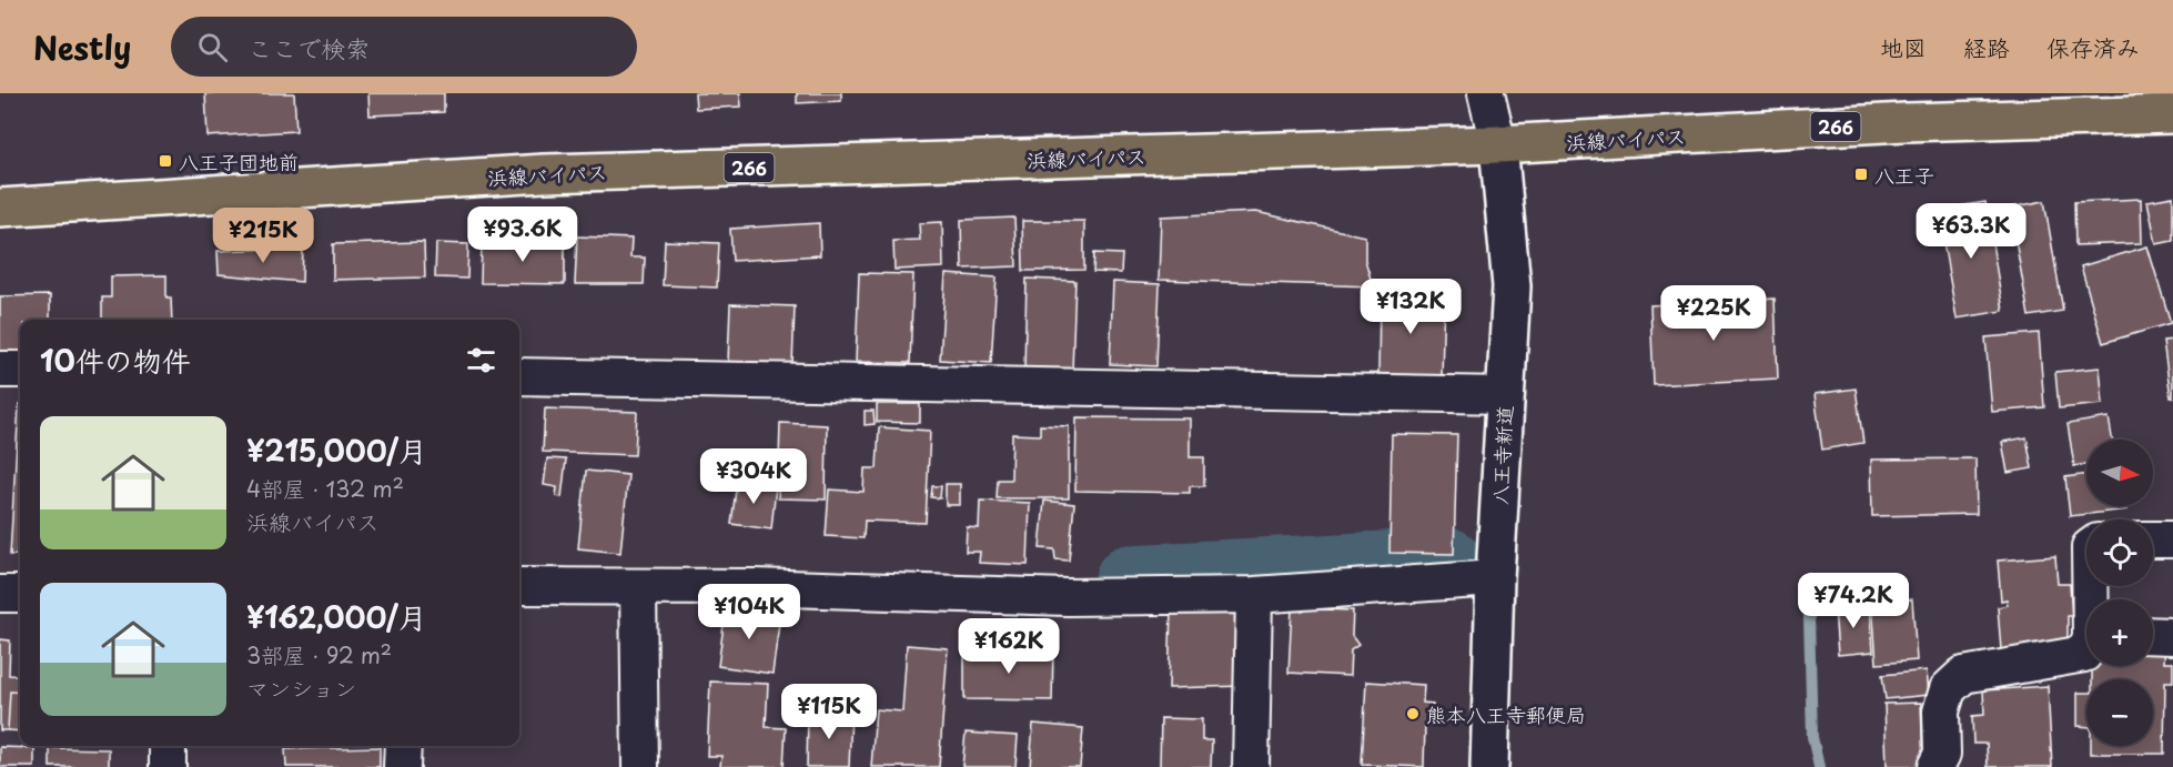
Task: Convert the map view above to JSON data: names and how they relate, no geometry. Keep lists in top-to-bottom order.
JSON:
{
  "streets": {
    "highway": ["266", "浜線バイパス"],
    "street": ["八王寺新道"]
  },
  "crossings": [
    ["浜線バイパス", "八王寺新道"]
  ],
  "places": {
    "transit": ["八王子団地前", "八王子"],
    "other": ["熊本八王寺郵便局"]
  },
  "north": "right",
  "page": {
    "header": "Nestly",
    "search": "ここで検索",
    "nav": ["地図", "経路", "保存済み"],
    "price": [
      "¥63.3K",
      "¥93.6K",
      "¥215K",
      "¥132K",
      "¥225K",
      "¥304K",
      "¥74.2K",
      "¥104K",
      "¥162K",
      "¥115K"
    ],
    "heading": "10件の物件",
    "list": [
      {
        "name": "¥215,000/月",
        "note": "4部屋 · 132 m² · 浜線バイパス"
      },
      {
        "name": "¥162,000/月",
        "note": "3部屋 · 92 m² · マンション"
      }
    ],
    "map_buttons": ["+", "−"]
  }
}
